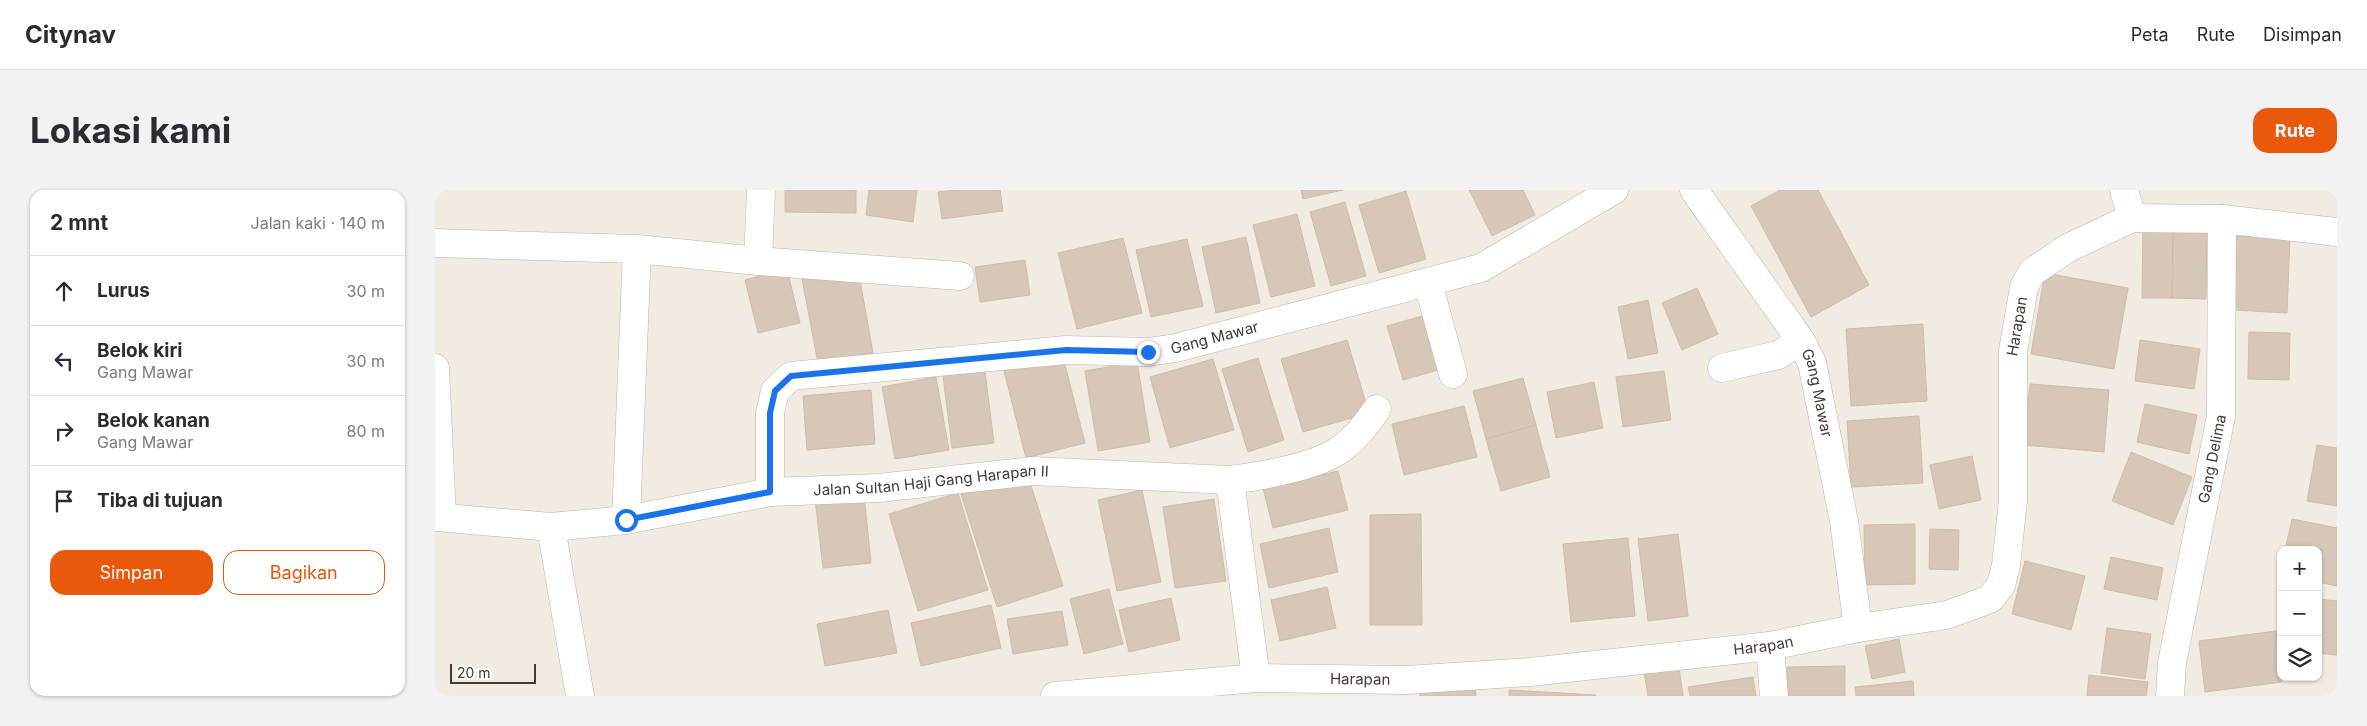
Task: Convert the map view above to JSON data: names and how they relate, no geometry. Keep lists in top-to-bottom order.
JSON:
{
  "streets": {
    "street": [
      "Harapan",
      "Gang Mawar",
      "Gang Delima",
      "Jalan Sultan Haji Gang Harapan II"
    ]
  },
  "crossings": [
    ["Harapan", "Gang Mawar"],
    ["Gang Mawar", "Jalan Sultan Haji Gang Harapan II"]
  ],
  "scale_bar": "20 m",
  "page": {
    "header": "Citynav",
    "nav": ["Peta", "Rute", "Disimpan"],
    "buttons": [
      "Rute",
      ["Simpan", "Bagikan"]
    ],
    "title": "Lokasi kami",
    "heading": ["2 mnt", "Jalan kaki · 140 m"],
    "list": [
      ["Lurus", "30 m"],
      ["Belok kiri", "Gang Mawar", "30 m"],
      ["Belok kanan", "Gang Mawar", "80 m"],
      "Tiba di tujuan"
    ],
    "map_buttons": ["+", "−"],
    "scale": "20 m"
  }
}
